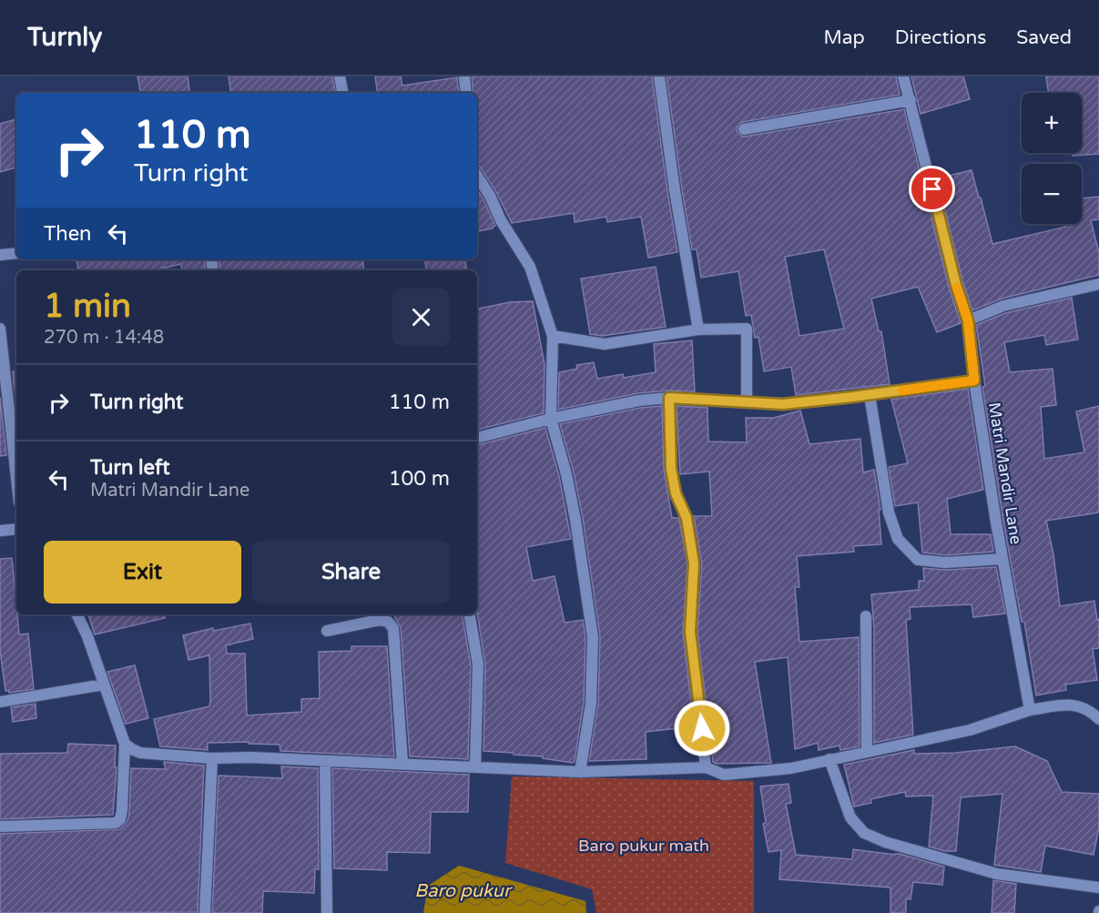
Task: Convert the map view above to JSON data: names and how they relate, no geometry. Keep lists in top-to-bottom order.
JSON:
{
  "streets": {
    "street": ["Matri Mandir Lane"]
  },
  "water": ["Baro pukur"],
  "parks": ["Baro pukur math"],
  "page": {
    "header": "Turnly",
    "nav": ["Map", "Directions", "Saved"],
    "map_buttons": ["+", "−"],
    "turn": ["110 m", "Turn right"],
    "then": "Then",
    "heading": ["1 min", "270 m · 14:48"],
    "list": [
      {
        "name": "Turn right",
        "value": "110 m"
      },
      {
        "name": "Turn left",
        "note": "Matri Mandir Lane",
        "value": "100 m"
      }
    ],
    "buttons": ["Exit", "Share"]
  }
}
